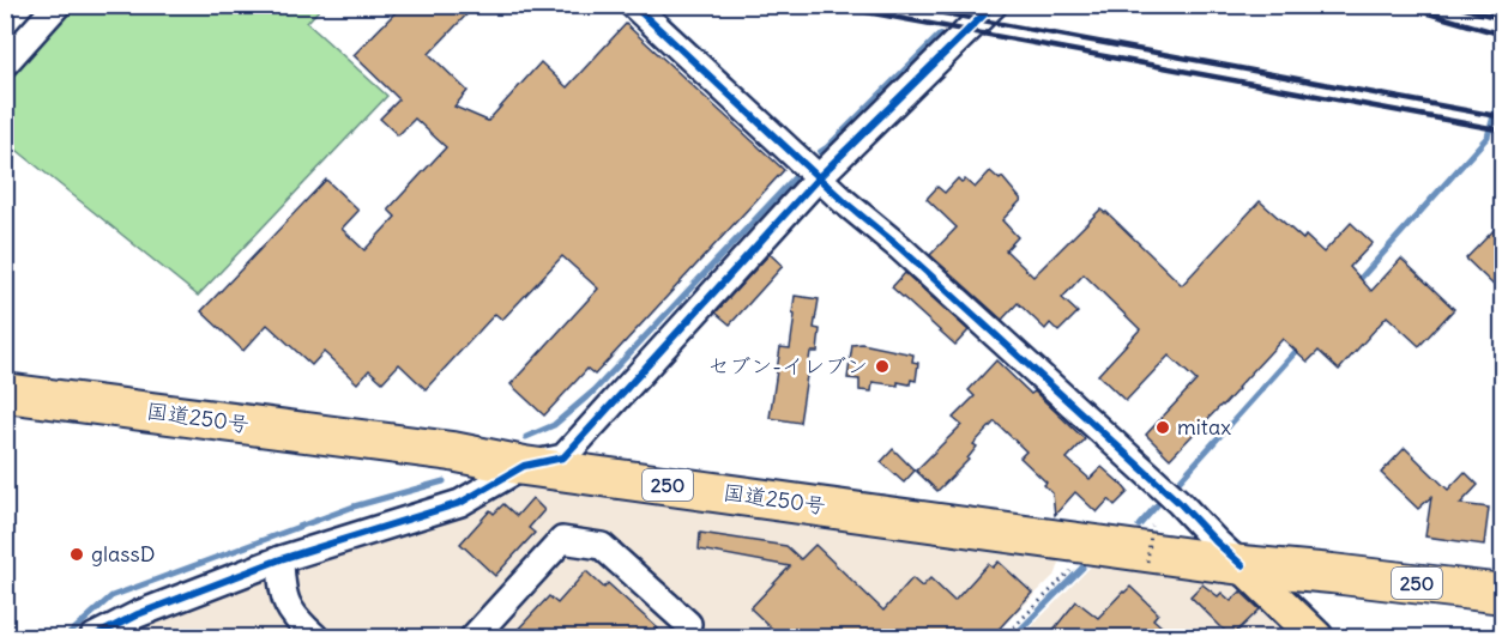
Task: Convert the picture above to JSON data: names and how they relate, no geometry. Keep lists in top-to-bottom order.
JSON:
{
  "streets": {
    "highway": ["国道250号", "250"]
  },
  "places": ["セブン-イレブン", "mitax", "glassD"]
}
